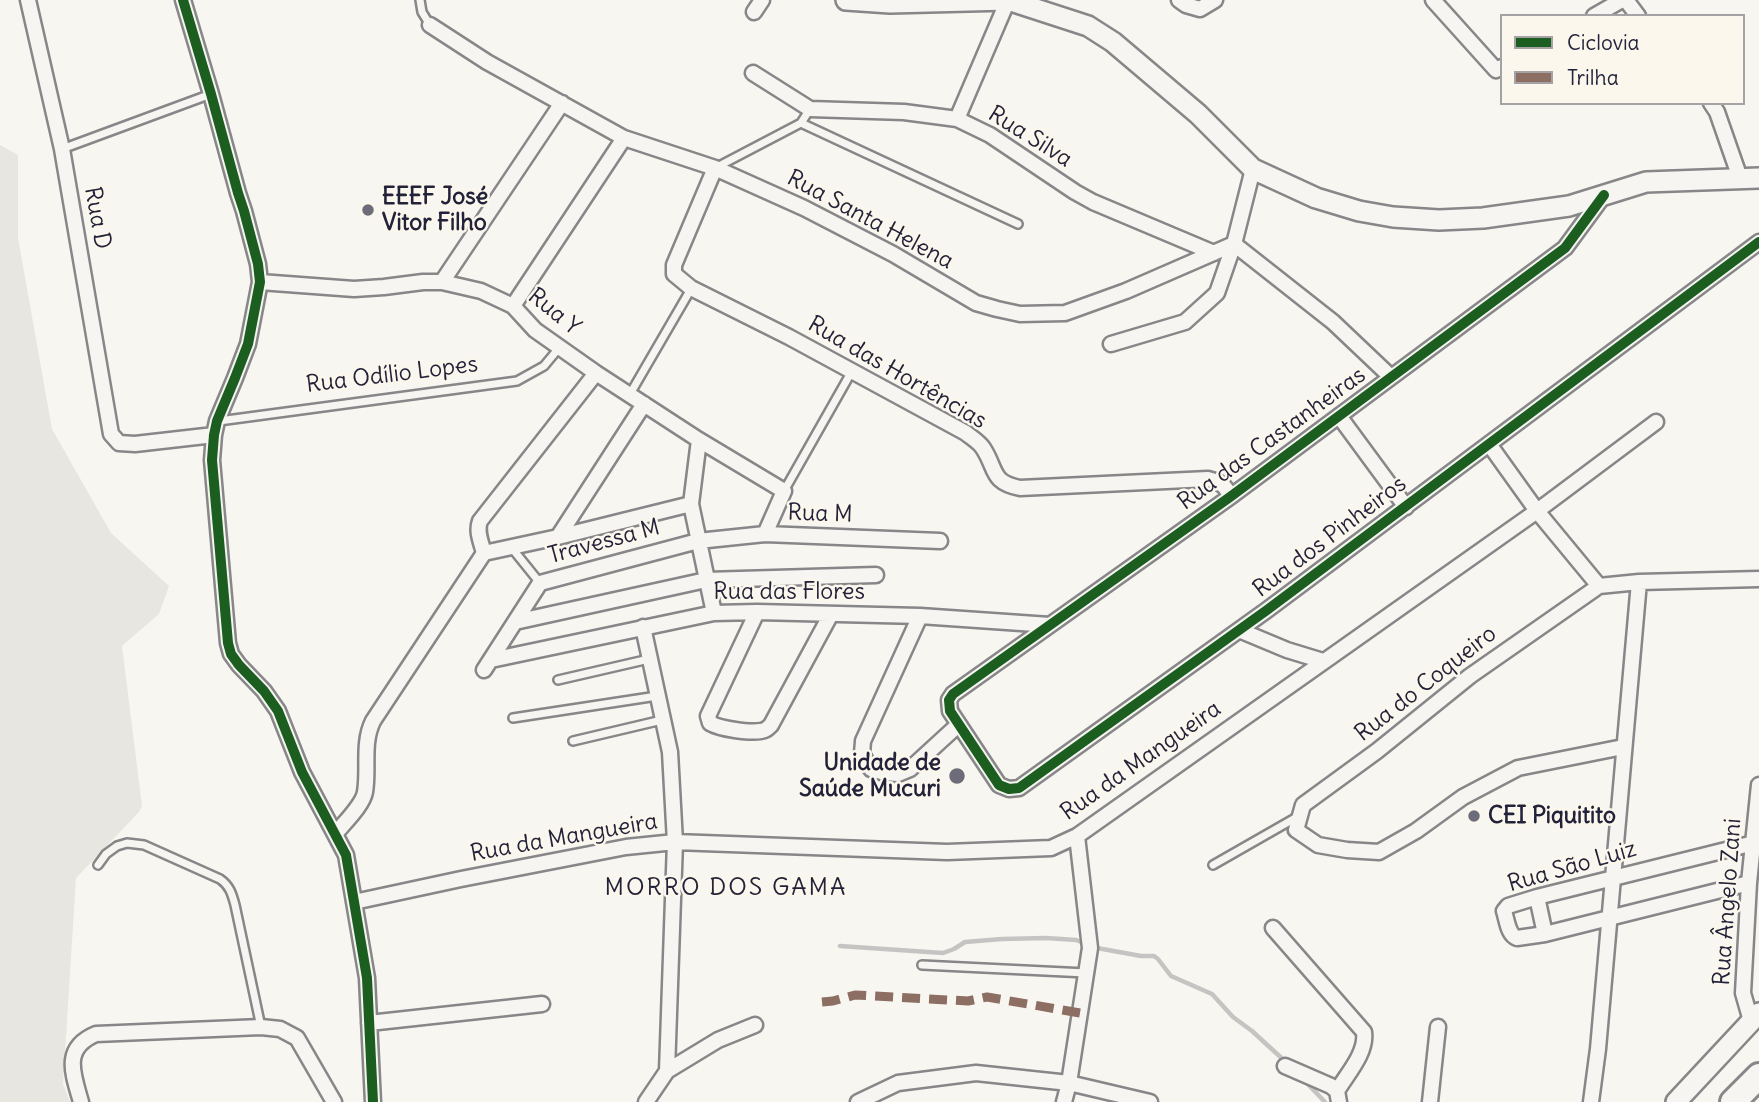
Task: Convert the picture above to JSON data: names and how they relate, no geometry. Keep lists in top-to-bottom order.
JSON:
{
  "streets": {
    "street": [
      "Rua Silva",
      "Rua D",
      "Rua Santa Helena",
      "Rua Y",
      "Rua das Hortências",
      "Rua Odílio Lopes",
      "Rua das Castanheiras",
      "Rua M",
      "Rua dos Pinheiros",
      "Travessa M",
      "Rua das Flores",
      "Rua do Coqueiro",
      "Rua da Mangueira",
      "Rua São Luiz",
      "Rua Ângelo Zani"
    ]
  },
  "crossings": [
    ["Rua Silva", "Rua Santa Helena"],
    ["Rua D", "Rua Odílio Lopes"],
    ["Rua Y", "Rua Odílio Lopes"],
    ["Rua das Hortências", "Rua das Castanheiras"],
    ["Rua das Castanheiras", "Rua dos Pinheiros"],
    ["Rua das Castanheiras", "Rua das Flores"],
    ["Rua M", "Travessa M"],
    ["Travessa M", "Rua das Flores"],
    ["Rua São Luiz", "Rua Ângelo Zani"]
  ],
  "districts": ["MORRO DOS GAMA"],
  "places": ["EEEF José Vitor Filho", "Unidade de Saúde Mucuri", "CEI Piquitito"],
  "legend": ["Ciclovia", "Trilha"]
}
